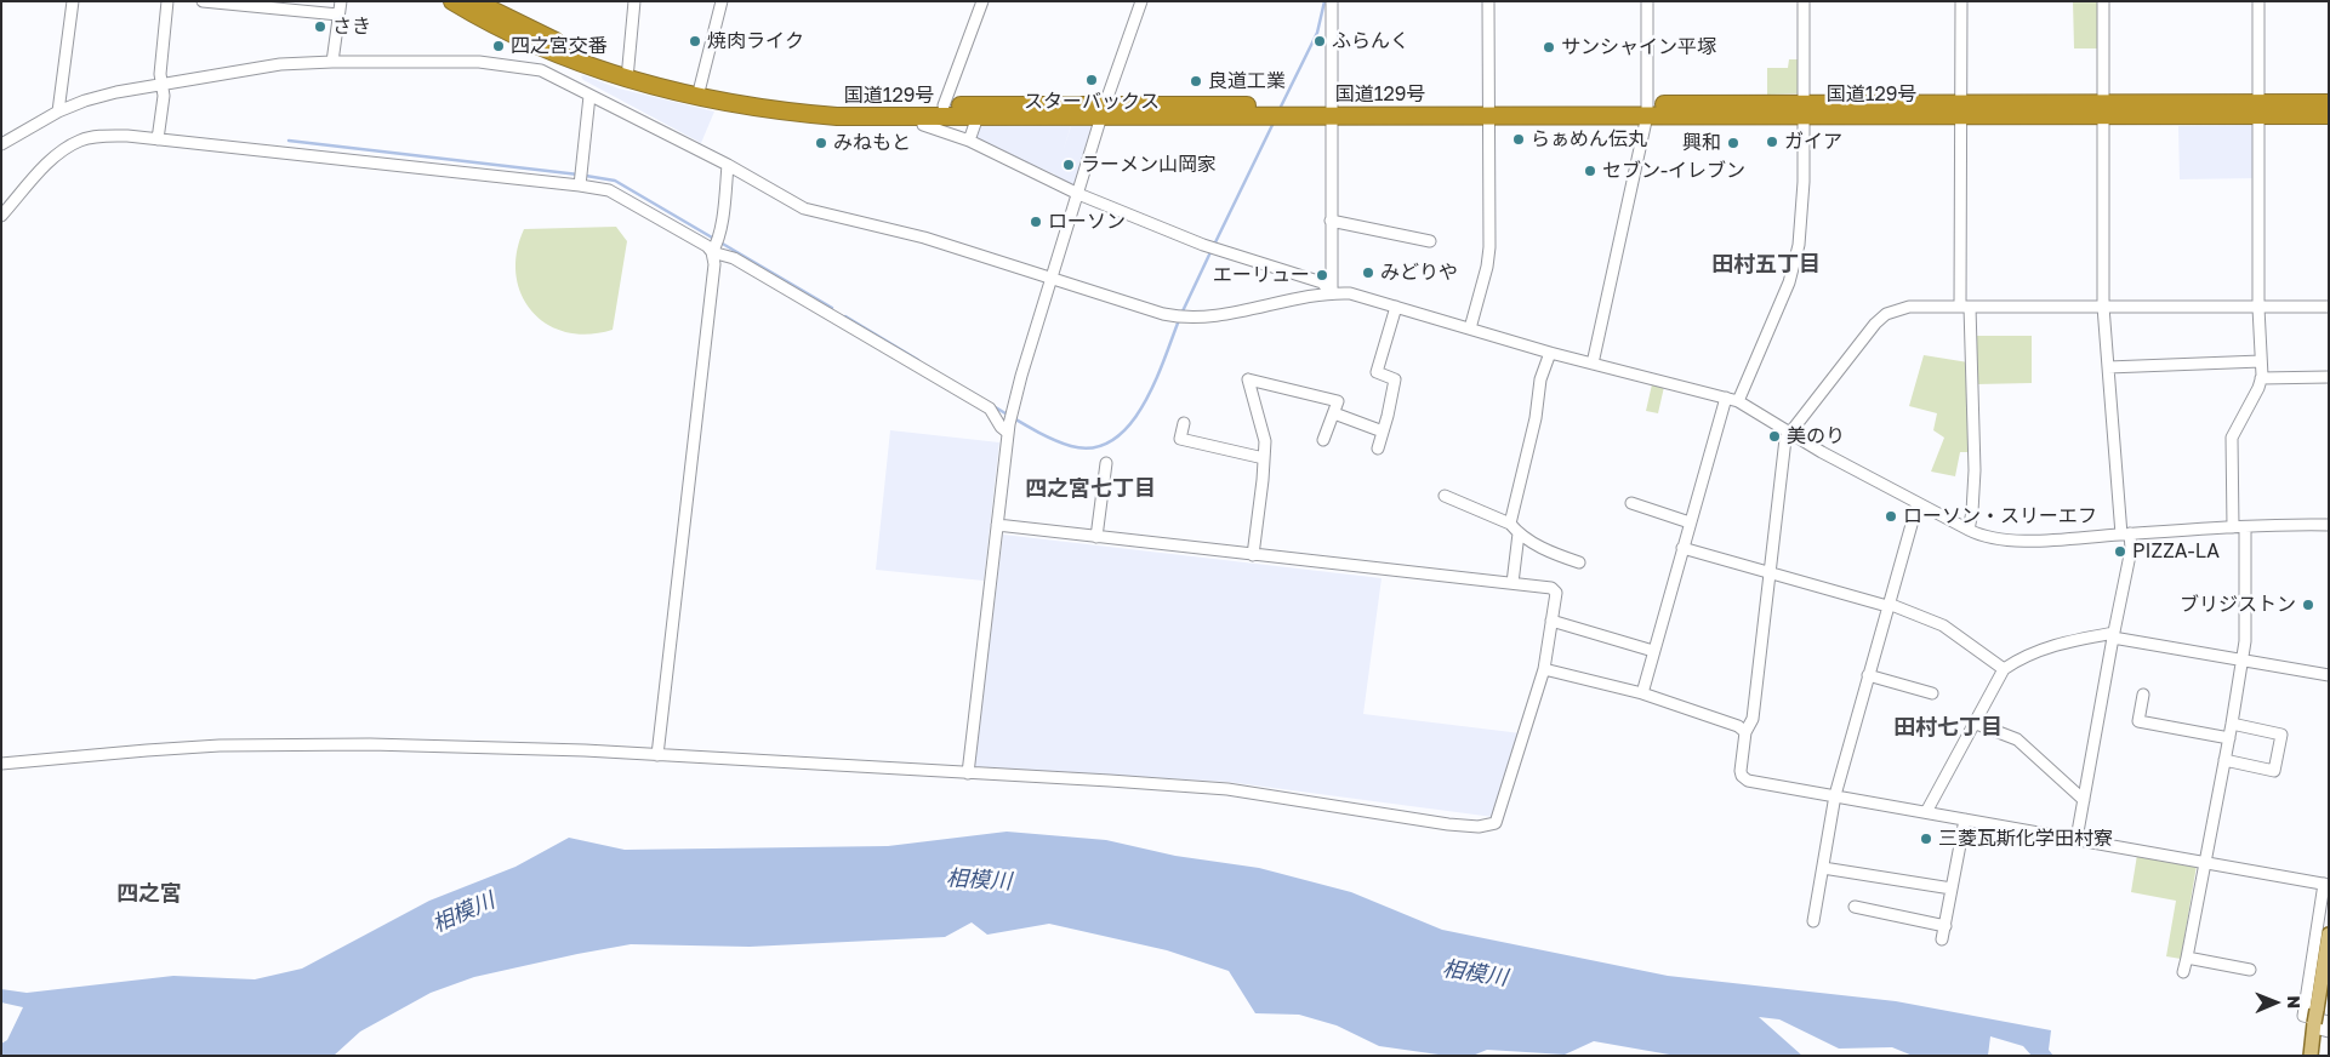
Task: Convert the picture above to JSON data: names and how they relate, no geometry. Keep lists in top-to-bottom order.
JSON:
{
  "streets": {
    "highway": ["国道129号"]
  },
  "districts": [
    "田村五丁目",
    "四之宮七丁目",
    "田村七丁目",
    "四之宮"
  ],
  "water": ["相模川"],
  "places": [
    "さき",
    "焼肉ライク",
    "ふらんく",
    "四之宮交番",
    "サンシャイン平塚",
    "スターバックス",
    "良道工業",
    "らぁめん伝丸",
    "ガイア",
    "みねもと",
    "興和",
    "ラーメン山岡家",
    "セブン-イレブン",
    "ローソン",
    "みどりや",
    "エーリュー",
    "美のり",
    "ローソン・スリーエフ",
    "PIZZA-LA",
    "ブリジストン",
    "三菱瓦斯化学田村寮"
  ],
  "north": "right"
}
